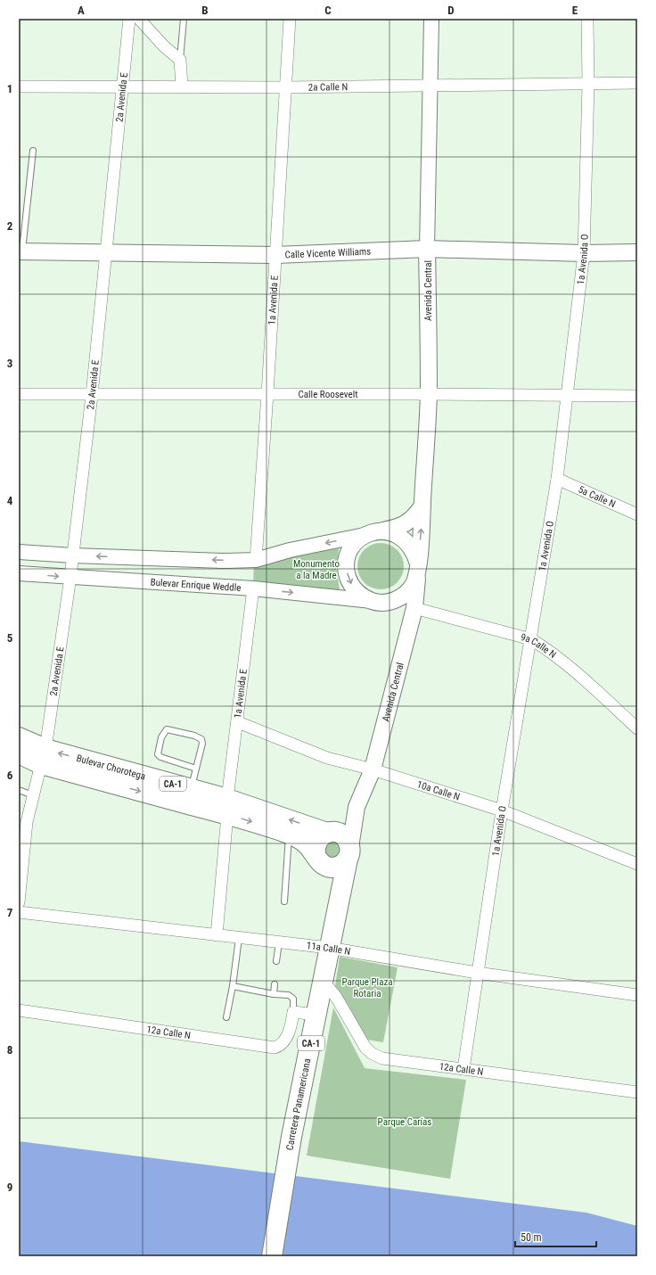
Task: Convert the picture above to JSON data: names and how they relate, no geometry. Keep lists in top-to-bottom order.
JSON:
{
  "streets": {
    "highway": ["Bulevar Chorotega", "CA-1", "Carretera Panamericana"],
    "main road": ["Calle Vicente Williams", "Avenida Central", "Bulevar Enrique Weddle"],
    "street": [
      "2a Calle N",
      "2a Avenida E",
      "1a Avenida O",
      "1a Avenida E",
      "Calle Roosevelt",
      "5a Calle N",
      "9a Calle N",
      "10a Calle N",
      "11a Calle N",
      "12a Calle N"
    ]
  },
  "crossings": [
    ["2a Calle N", "2a Avenida E"],
    ["2a Calle N", "1a Avenida O"],
    ["2a Calle N", "Avenida Central"],
    ["2a Calle N", "1a Avenida E"],
    ["2a Avenida E", "Calle Vicente Williams"],
    ["2a Avenida E", "Calle Roosevelt"],
    ["2a Avenida E", "Bulevar Enrique Weddle"],
    ["2a Avenida E", "Bulevar Chorotega"],
    ["Calle Vicente Williams", "1a Avenida O"],
    ["Calle Vicente Williams", "Avenida Central"],
    ["Calle Vicente Williams", "1a Avenida E"],
    ["1a Avenida O", "Calle Roosevelt"],
    ["1a Avenida O", "5a Calle N"],
    ["1a Avenida O", "9a Calle N"],
    ["1a Avenida O", "10a Calle N"],
    ["1a Avenida O", "11a Calle N"],
    ["1a Avenida O", "12a Calle N"],
    ["Avenida Central", "Calle Roosevelt"],
    ["Avenida Central", "Bulevar Enrique Weddle"],
    ["Avenida Central", "9a Calle N"],
    ["Avenida Central", "Bulevar Chorotega"],
    ["Avenida Central", "CA-1"],
    ["Avenida Central", "10a Calle N"],
    ["Avenida Central", "Carretera Panamericana"],
    ["1a Avenida E", "Calle Roosevelt"],
    ["1a Avenida E", "Bulevar Enrique Weddle"],
    ["1a Avenida E", "Bulevar Chorotega"],
    ["1a Avenida E", "10a Calle N"],
    ["1a Avenida E", "11a Calle N"],
    ["Bulevar Enrique Weddle", "9a Calle N"],
    ["Bulevar Chorotega", "CA-1"],
    ["Bulevar Chorotega", "Carretera Panamericana"],
    ["CA-1", "Carretera Panamericana"],
    ["11a Calle N", "Carretera Panamericana"],
    ["12a Calle N", "Carretera Panamericana"]
  ],
  "parks": ["Monumento a la Madre", "Parque Plaza Rotaria", "Parque Carías"],
  "scale_bar": "50 m",
  "grid": {
    "columns": [
      "A",
      "B",
      "C",
      "D",
      "E"
    ],
    "rows": [
      "1",
      "2",
      "3",
      "4",
      "5",
      "6",
      "7",
      "8",
      "9"
    ]
  }
}
